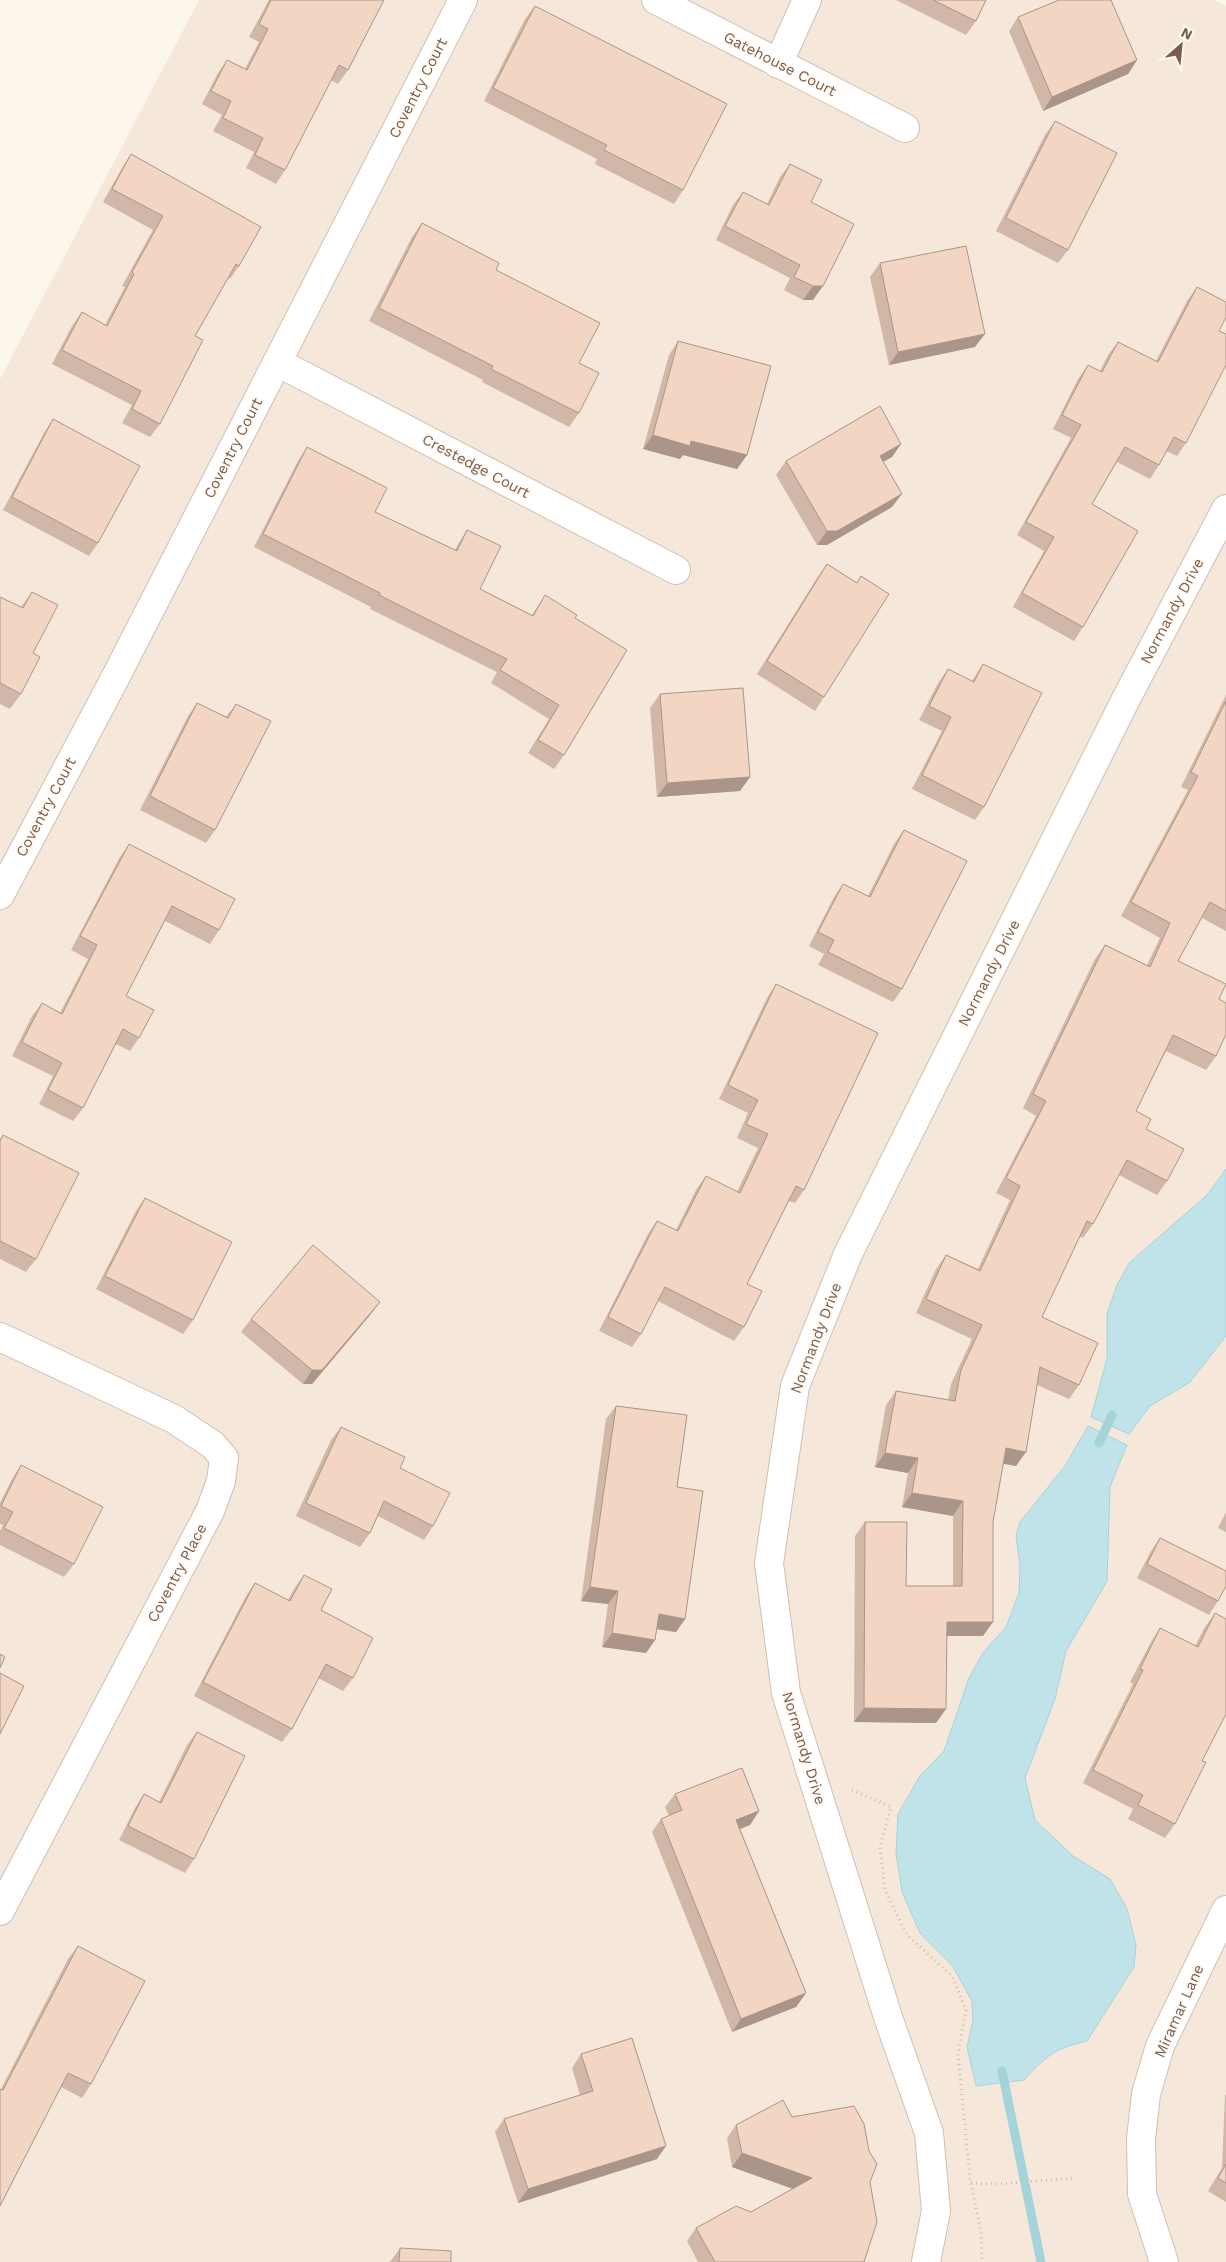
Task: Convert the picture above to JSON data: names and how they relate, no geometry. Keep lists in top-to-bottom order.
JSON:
{
  "streets": {
    "street": [
      "Gatehouse Court",
      "Coventry Court",
      "Crestedge Court",
      "Normandy Drive",
      "Coventry Place",
      "Miramar Lane"
    ]
  },
  "crossings": [
    ["Coventry Court", "Crestedge Court"]
  ],
  "north": "top right"
}
